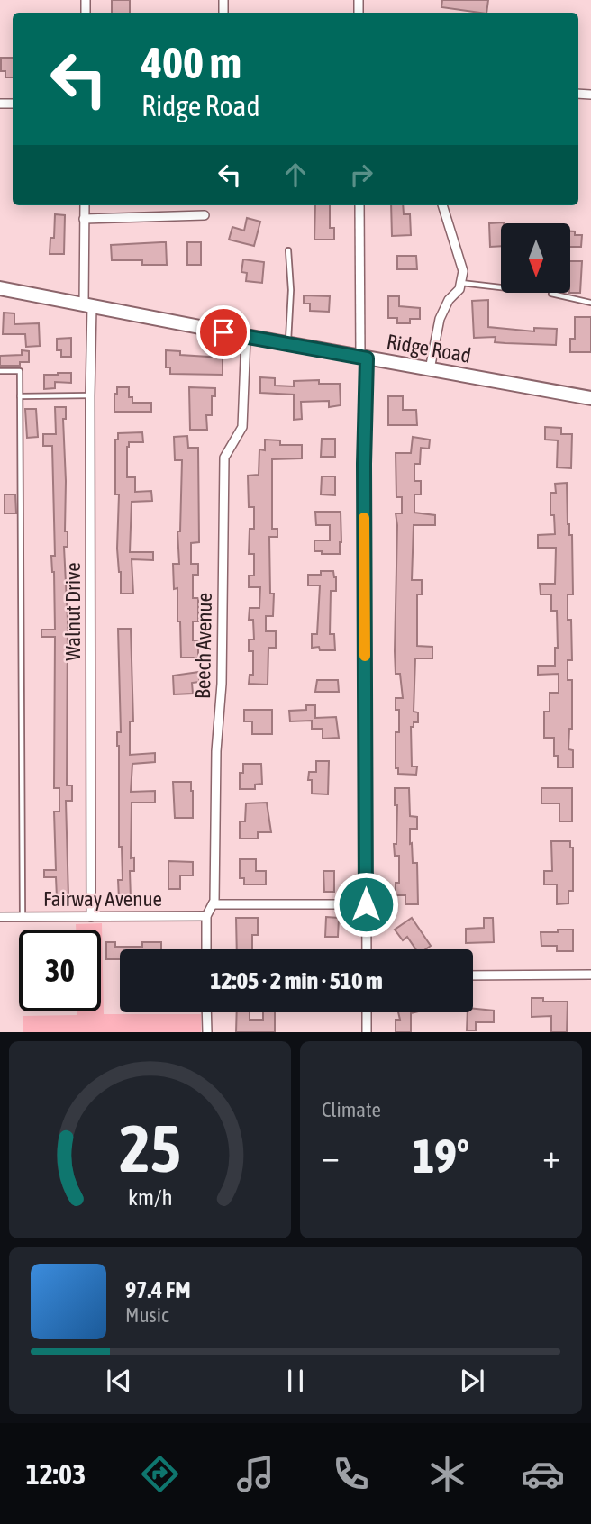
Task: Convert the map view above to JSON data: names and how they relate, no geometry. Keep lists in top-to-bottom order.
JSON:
{
  "streets": {
    "main road": ["Ridge Road"],
    "street": ["Walnut Drive", "Beech Avenue", "Fairway Avenue"]
  },
  "crossings": [
    ["Ridge Road", "Walnut Drive"],
    ["Ridge Road", "Beech Avenue"],
    ["Walnut Drive", "Fairway Avenue"],
    ["Beech Avenue", "Fairway Avenue"]
  ],
  "north": "bottom",
  "page": {
    "turn": ["400 m", "Ridge Road"],
    "limit": "30",
    "trip": "12:05 · 2 min · 510 m",
    "tile": "Climate",
    "heat": ["−", "19°", "+"],
    "song": ["97.4 FM", "Music"],
    "tabs": "12:03",
    "gauge": ["25", "km/h"]
  }
}
